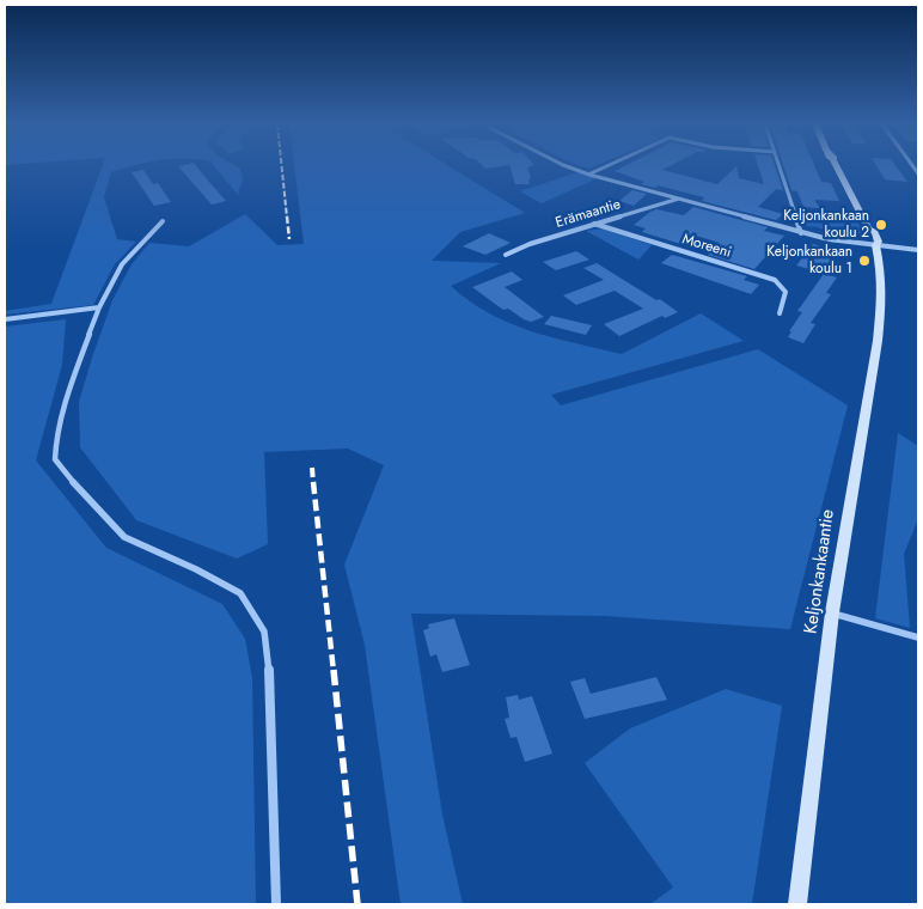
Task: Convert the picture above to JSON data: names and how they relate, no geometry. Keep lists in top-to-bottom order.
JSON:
{
  "streets": {
    "main road": ["Keljonkankaantie"],
    "street": ["Erämaantie", "Moreeni"]
  },
  "crossings": [
    ["Erämaantie", "Moreeni"]
  ],
  "places": ["Keljonkankaan koulu 2", "Keljonkankaan koulu 1"]
}
